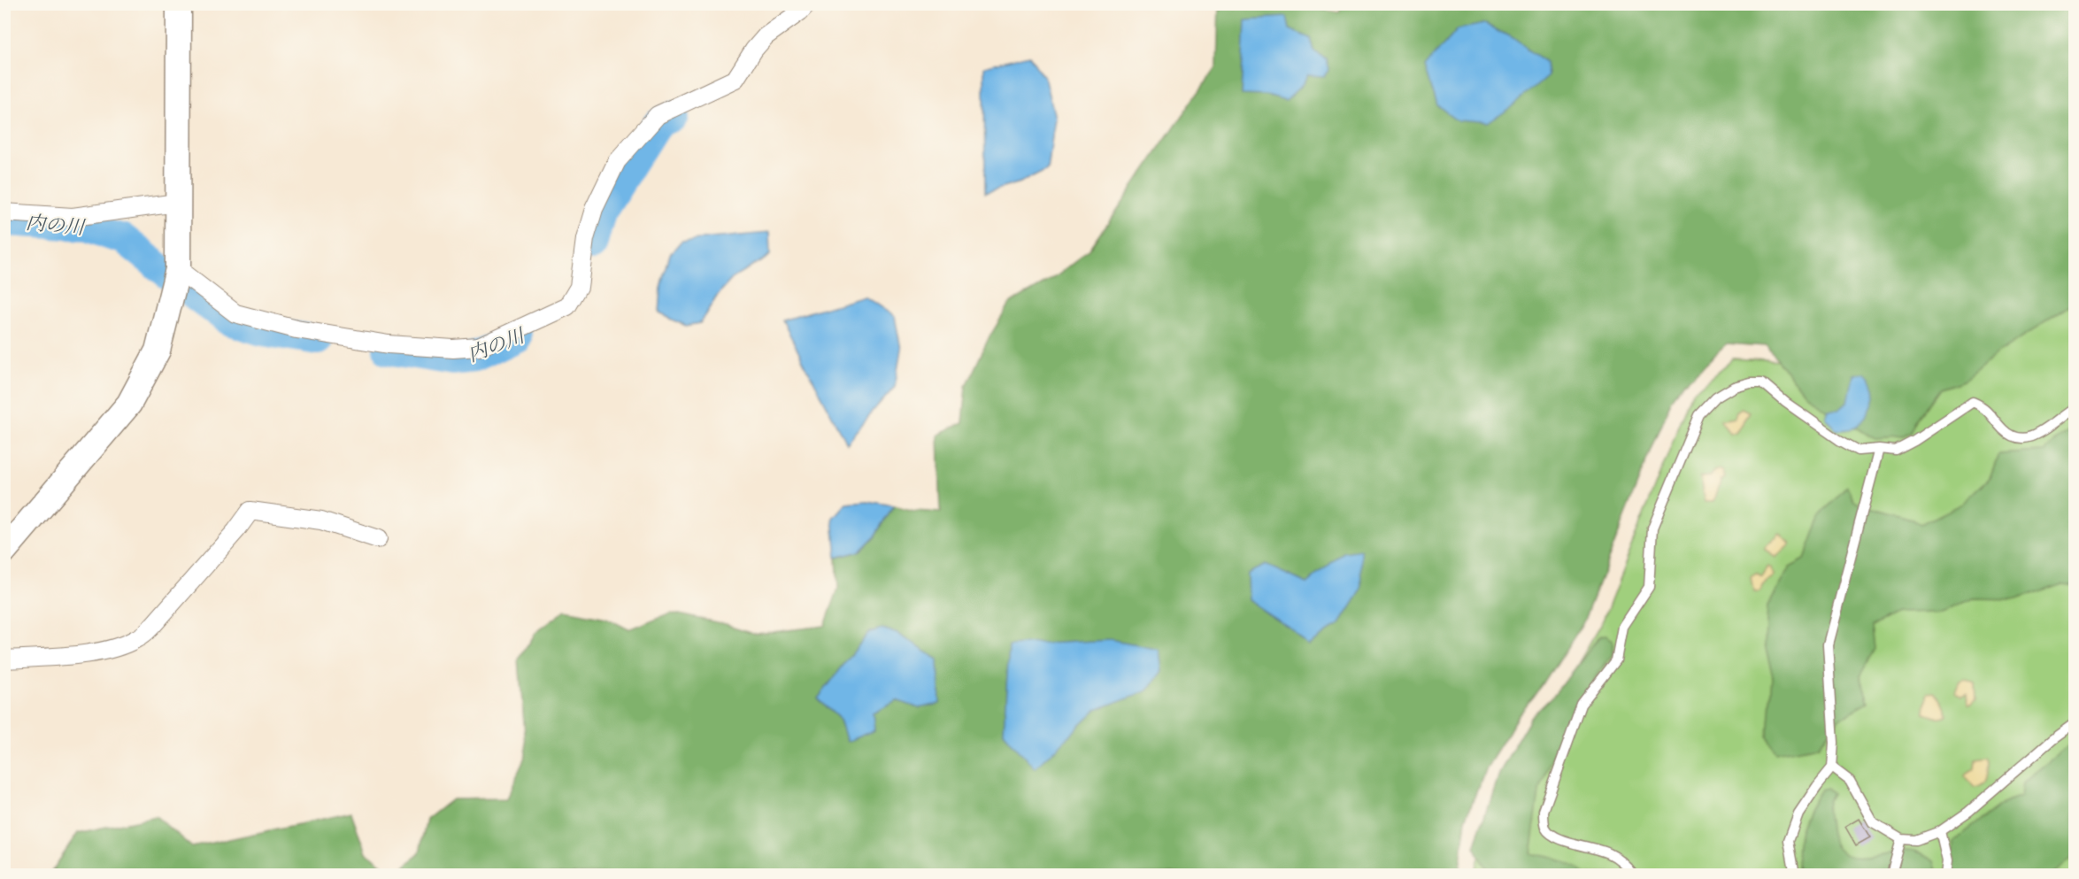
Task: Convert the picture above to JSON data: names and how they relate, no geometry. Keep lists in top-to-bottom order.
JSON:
{
  "water": ["内の川"]
}
